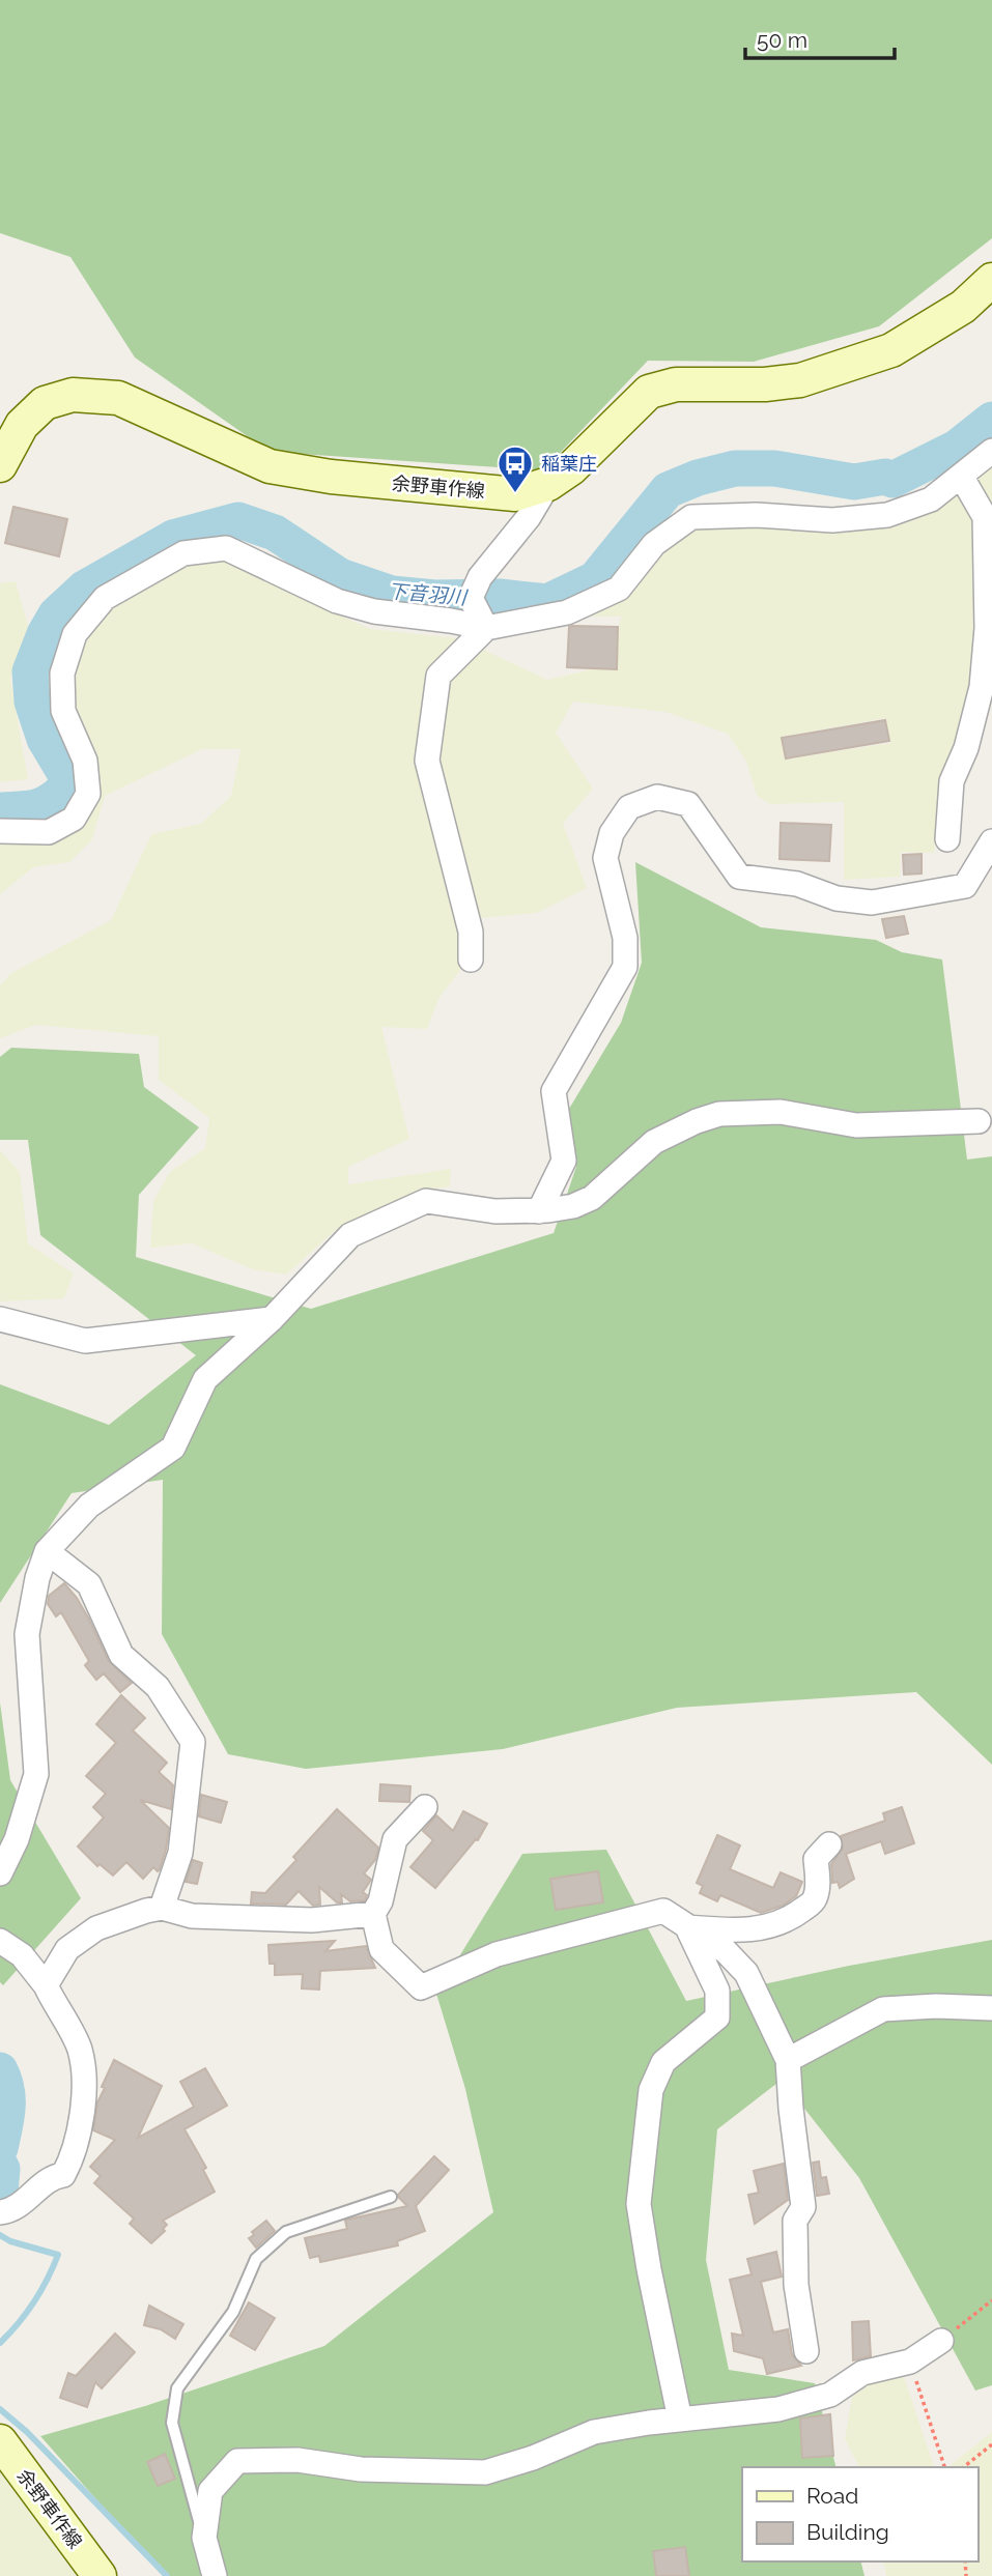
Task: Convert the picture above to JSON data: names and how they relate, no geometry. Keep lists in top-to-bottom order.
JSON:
{
  "streets": {
    "main road": ["余野車作線"]
  },
  "water": ["下音羽川"],
  "places": {
    "bus stop": ["稲葉庄"]
  },
  "legend": ["Road", "Building"],
  "scale_bar": "50 m"
}
